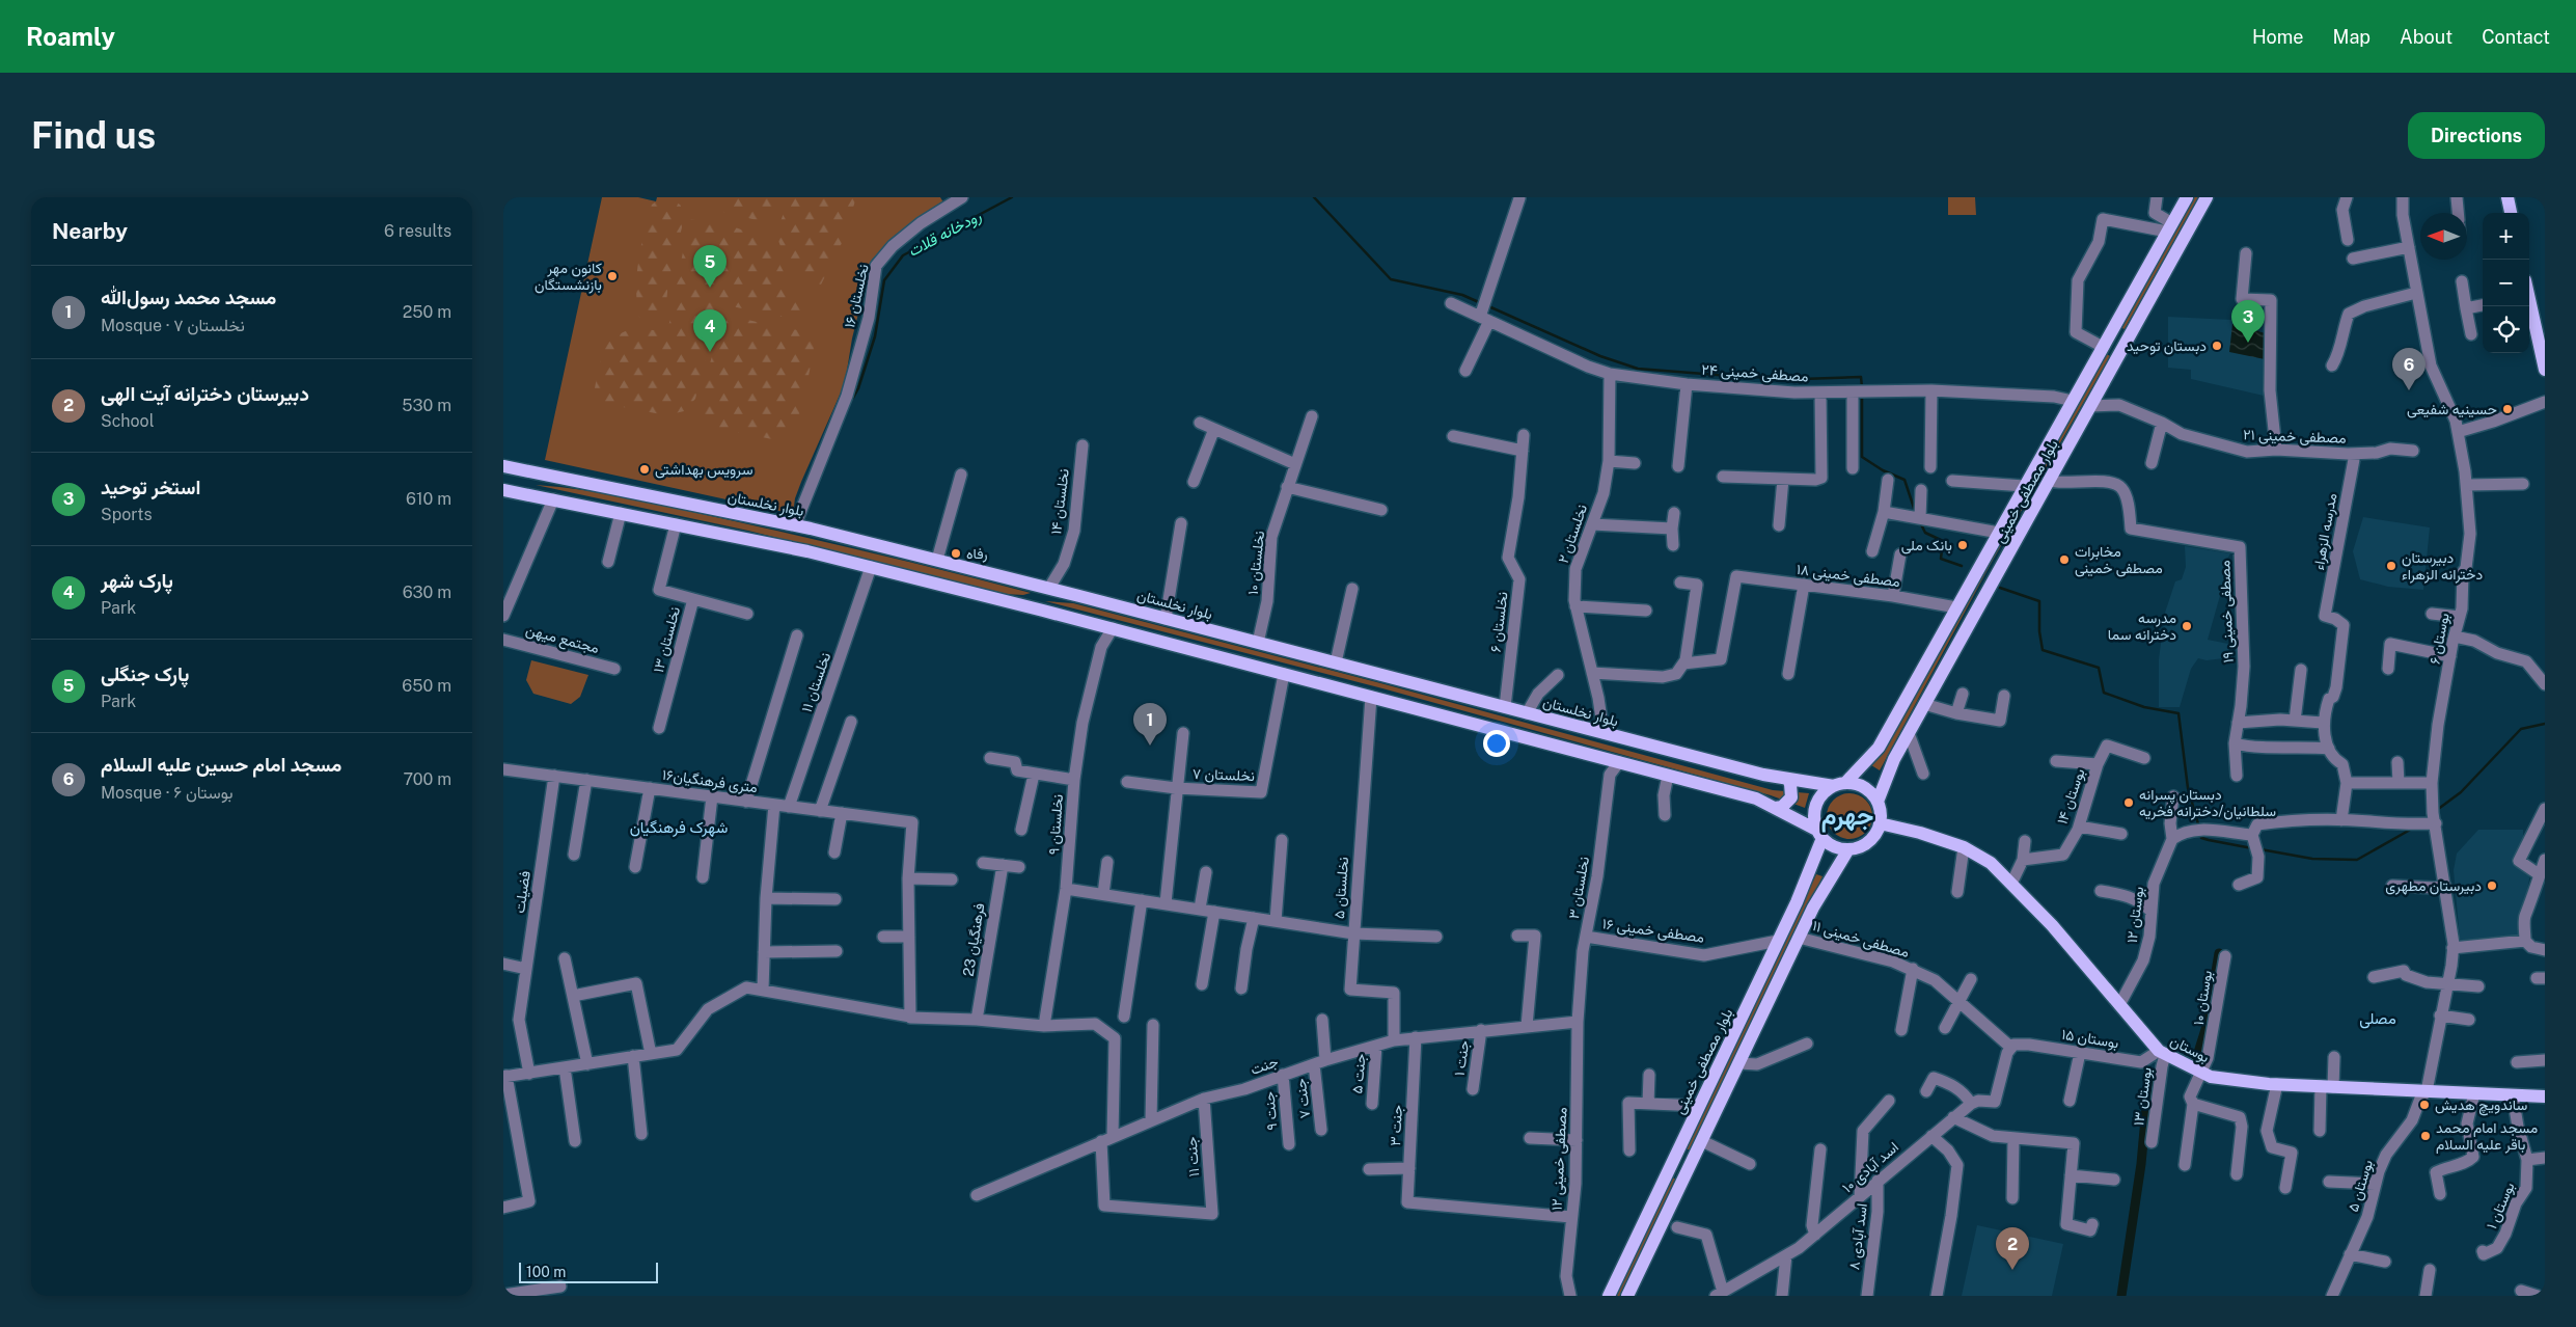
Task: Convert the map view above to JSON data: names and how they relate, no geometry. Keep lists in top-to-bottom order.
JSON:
{
  "streets": {
    "main road": ["بلوار مصطفی خمینی", "بلوار نخلستان", "بوستان"],
    "street": [
      "نخلستان ۱۶",
      "مصطفی خمینی ۲۴",
      "مصطفی خمینی ۲۱",
      "نخلستان ۱۴",
      "مدرسه الزهراء",
      "نخلستان ۲",
      "نخلستان ۱۰",
      "مصطفی خمینی ۱۸",
      "مصطفی خمینی ۱۹",
      "نخلستان ۶",
      "مجتمع میهن",
      "بوستان ۶",
      "نخلستان ۱۳",
      "نخلستان ۱۱",
      "نخلستان ۷",
      "۱۶متری فرهنگیان",
      "بوستان ۱۴",
      "نخلستان ۹",
      "نخلستان ۵",
      "نخلستان ۳",
      "فضیلت",
      "۱۲ بوستان",
      "مصطفی خمینی ۱۶",
      "مصطفی خمینی ۱۱",
      "فرهنگیان 23",
      "بوستان ۱۰",
      "بوستان ۱۵",
      "جنت ۱",
      "جنت",
      "جنت ۵",
      "بوستان ۱۳",
      "جنت ۷",
      "جنت ۹",
      "جنت ۳",
      "جنت ۱۱",
      "مصطفی خمینی ۱۲",
      "اسد آبادی ۱۰",
      "بوستان ۵",
      "بوستان ۱",
      "اسد آبادی ۸"
    ]
  },
  "crossings": [
    ["نخلستان ۱۶", "بلوار نخلستان"],
    ["مصطفی خمینی ۲۴", "بلوار مصطفی خمینی"],
    ["مصطفی خمینی ۲۴", "نخلستان ۲"],
    ["مصطفی خمینی ۲۱", "بلوار مصطفی خمینی"],
    ["مصطفی خمینی ۲۱", "مدرسه الزهراء"],
    ["بلوار مصطفی خمینی", "بلوار نخلستان"],
    ["بلوار مصطفی خمینی", "مصطفی خمینی ۱۸"],
    ["بلوار مصطفی خمینی", "مصطفی خمینی ۱۹"],
    ["بلوار مصطفی خمینی", "مصطفی خمینی ۱۶"],
    ["بلوار مصطفی خمینی", "بوستان"],
    ["نخلستان ۱۴", "بلوار نخلستان"],
    ["بلوار نخلستان", "نخلستان ۲"],
    ["بلوار نخلستان", "نخلستان ۱۰"],
    ["بلوار نخلستان", "نخلستان ۶"],
    ["بلوار نخلستان", "بوستان"],
    ["بوستان ۶", "بوستان"],
    ["بوستان ۶", "بوستان ۵"],
    ["نخلستان ۱۱", "۱۶متری فرهنگیان"],
    ["۱۶متری فرهنگیان", "فضیلت"],
    ["نخلستان ۵", "جنت"],
    ["نخلستان ۳", "مصطفی خمینی ۱۶"],
    ["نخلستان ۳", "جنت"],
    ["نخلستان ۳", "مصطفی خمینی ۱۲"],
    ["۱۲ بوستان", "بوستان"],
    ["مصطفی خمینی ۱۱", "بوستان ۱۵"],
    ["مصطفی خمینی ۱۱", "اسد آبادی ۱۰"],
    ["بوستان ۱۰", "بوستان"],
    ["بوستان ۱۵", "بوستان"],
    ["بوستان ۱۵", "بوستان ۱۳"],
    ["بوستان ۱۵", "اسد آبادی ۱۰"],
    ["بوستان", "بوستان ۱۳"],
    ["بوستان", "بوستان ۵"],
    ["بوستان", "بوستان ۱"],
    ["جنت ۱", "جنت"],
    ["جنت", "جنت ۵"],
    ["جنت", "جنت ۷"],
    ["جنت", "جنت ۹"],
    ["جنت", "جنت ۳"],
    ["جنت", "جنت ۱۱"],
    ["جنت", "مصطفی خمینی ۱۲"],
    ["جنت ۳", "مصطفی خمینی ۱۲"],
    ["اسد آبادی ۱۰", "اسد آبادی ۸"]
  ],
  "districts": ["جهرم", "شهرک فرهنگیان", "مصلی"],
  "water": ["رودخانه قلات"],
  "places": [
    "کانون مهر بازنشستگان",
    "دبستان توحید",
    "حسینیه شفیعی",
    "سرویس بهداشتی",
    "بانک ملی",
    "رفاه",
    "مخابرات مصطفی خمینی",
    "دبیرستان دخترانه الزهراء",
    "مدرسه دخترانه سما",
    "دبستان پسرانه سلطانیان/دخترانه فخریه",
    "دبیرستان مطهری",
    "ساندویچ هدیش",
    "مسجد امام محمد باقر علیه السلام"
  ],
  "scale_bar": "100 m",
  "north": "left",
  "page": {
    "header": "Roamly",
    "nav": [
      "Home",
      "Map",
      "About",
      "Contact"
    ],
    "buttons": "Directions",
    "title": "Find us",
    "heading": ["Nearby", "6 results"],
    "map_buttons": ["+", "−"],
    "pins": [
      "5",
      "3",
      "4",
      "6",
      "1",
      "2"
    ],
    "list": [
      {
        "mark": "1",
        "name": "مسجد محمد رسول‌الله",
        "note": "Mosque · نخلستان ۷",
        "value": "250 m"
      },
      {
        "mark": "2",
        "name": "دبیرستان دخترانه آیت الهی",
        "note": "School",
        "value": "530 m"
      },
      {
        "mark": "3",
        "name": "استخر توحید",
        "note": "Sports",
        "value": "610 m"
      },
      {
        "mark": "4",
        "name": "پارک شهر",
        "note": "Park",
        "value": "630 m"
      },
      {
        "mark": "5",
        "name": "پارک جنگلی",
        "note": "Park",
        "value": "650 m"
      },
      {
        "mark": "6",
        "name": "مسجد امام حسین علیه السلام",
        "note": "Mosque · بوستان ۶",
        "value": "700 m"
      }
    ],
    "scale": "100 m"
  }
}
